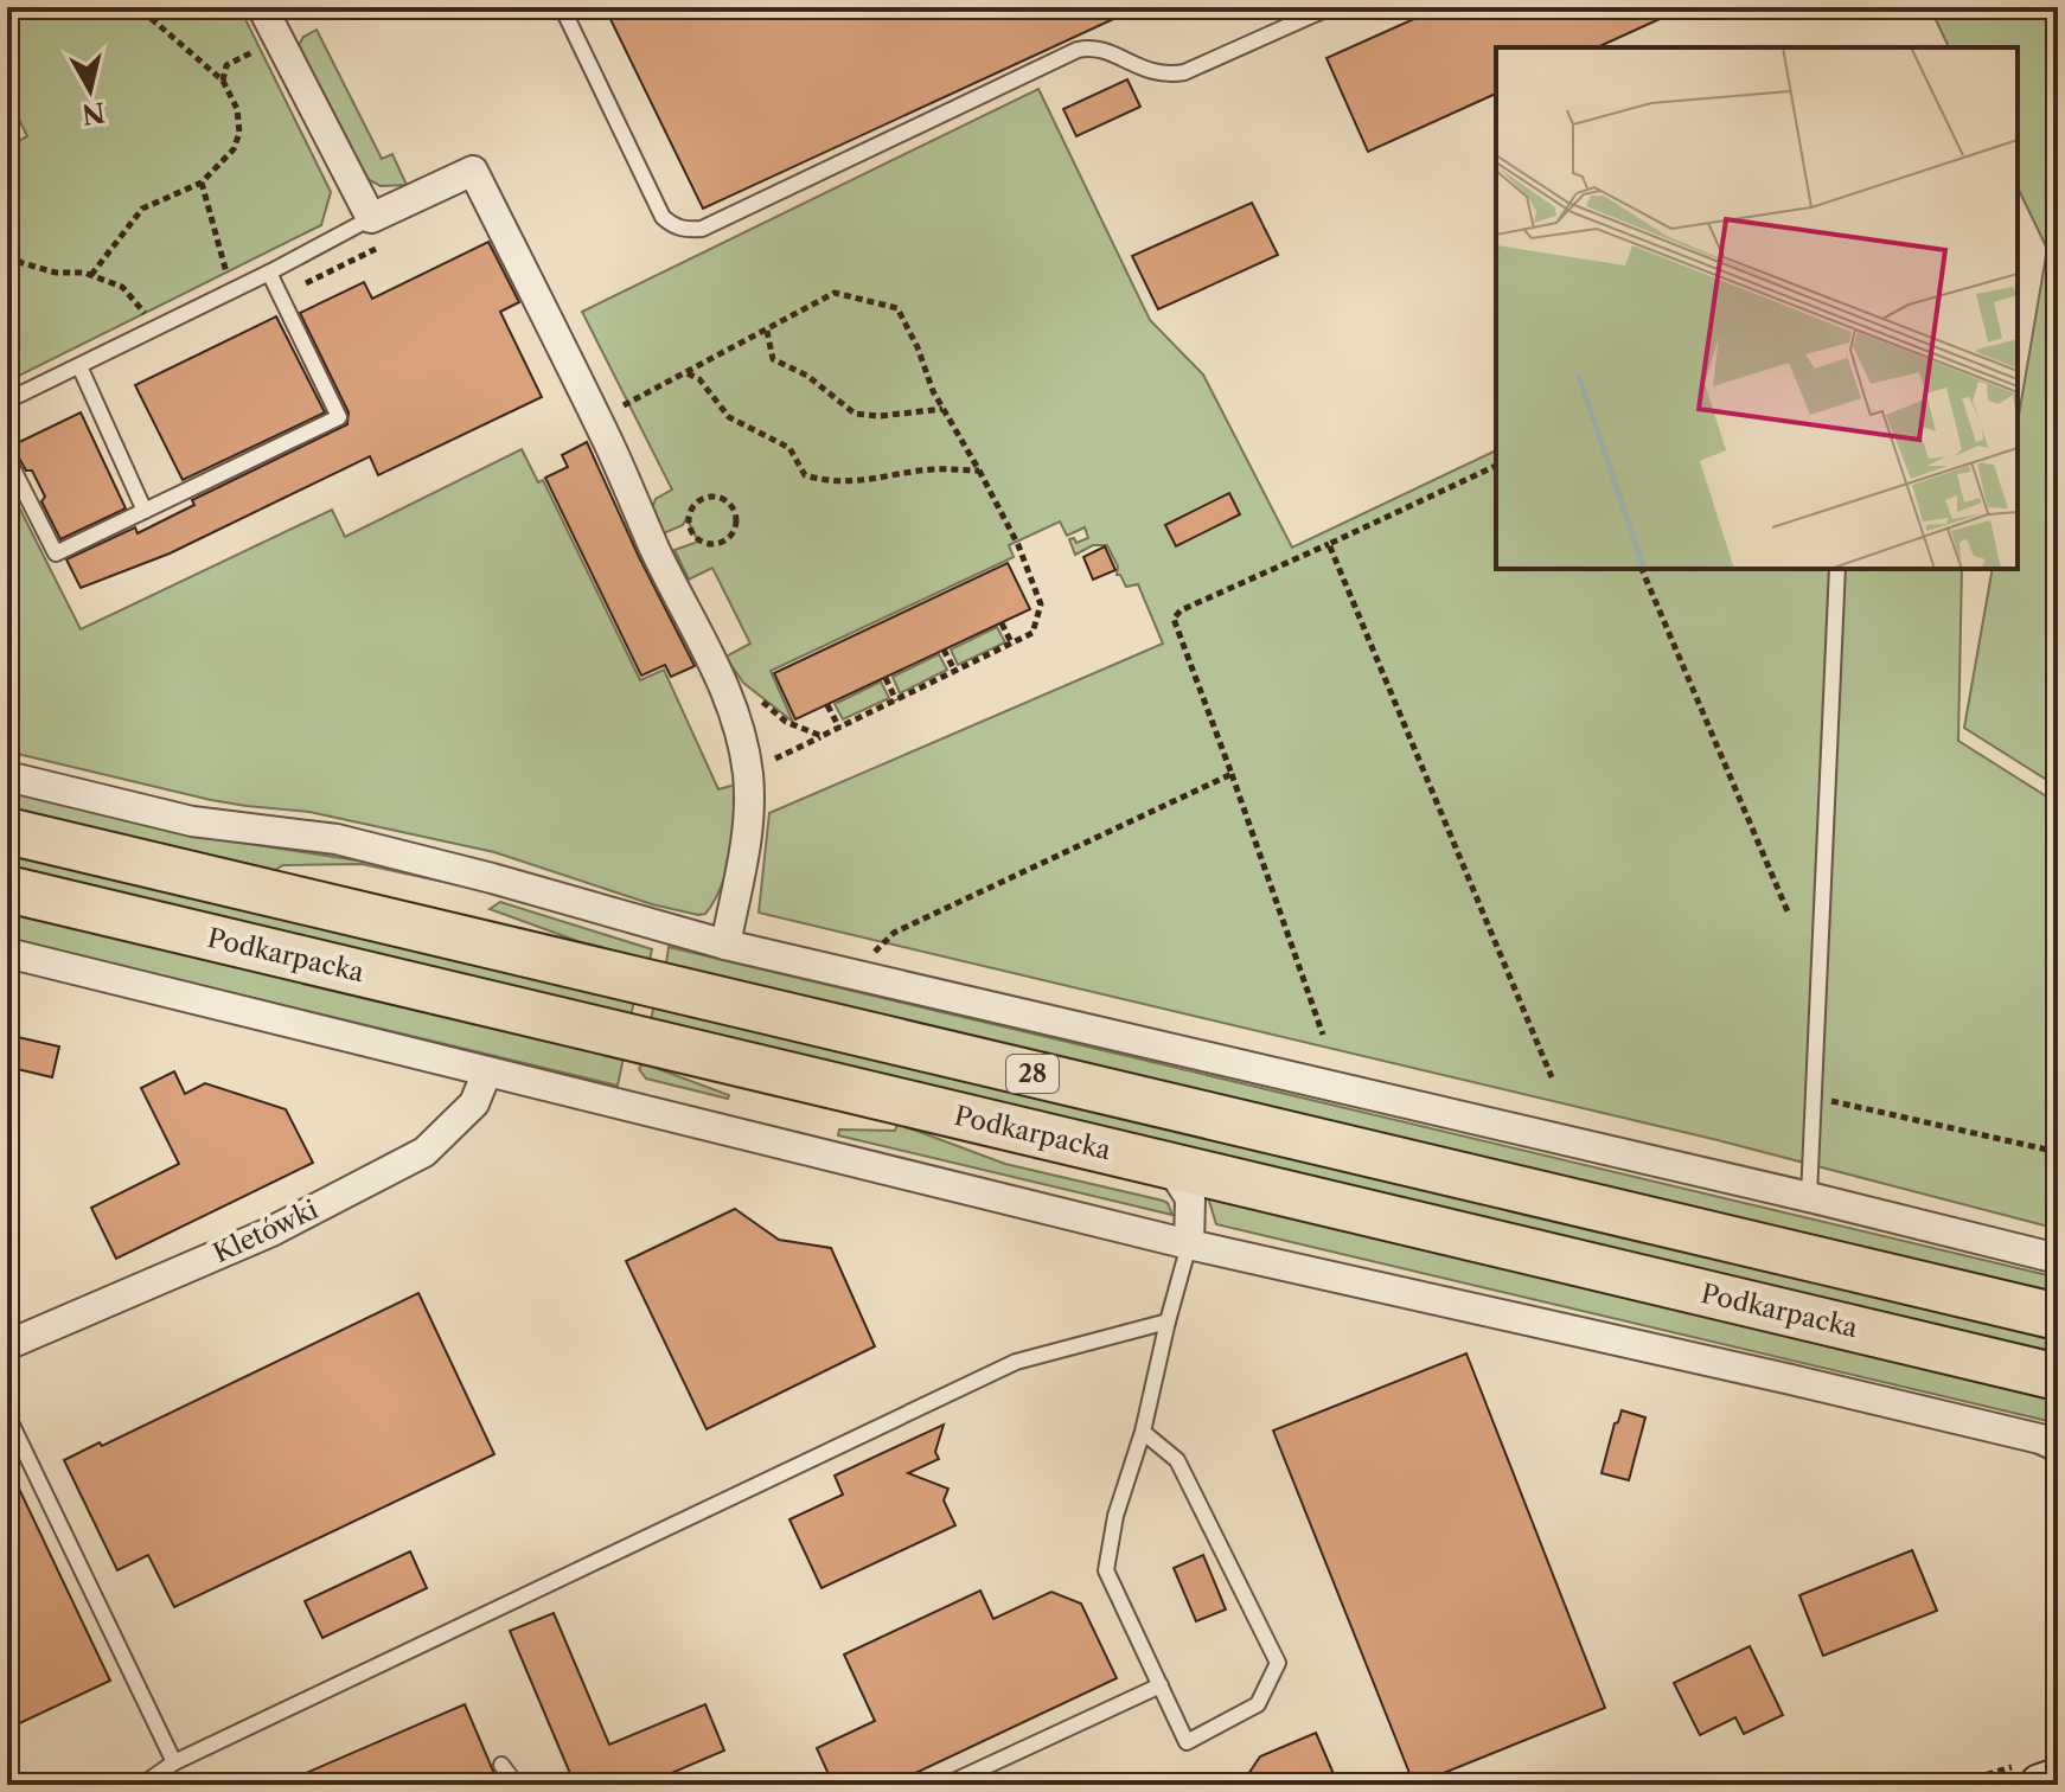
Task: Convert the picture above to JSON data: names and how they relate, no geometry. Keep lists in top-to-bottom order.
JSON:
{
  "streets": {
    "main road": ["Podkarpacka", "28"],
    "street": ["Kletówki"]
  },
  "north": "bottom"
}
